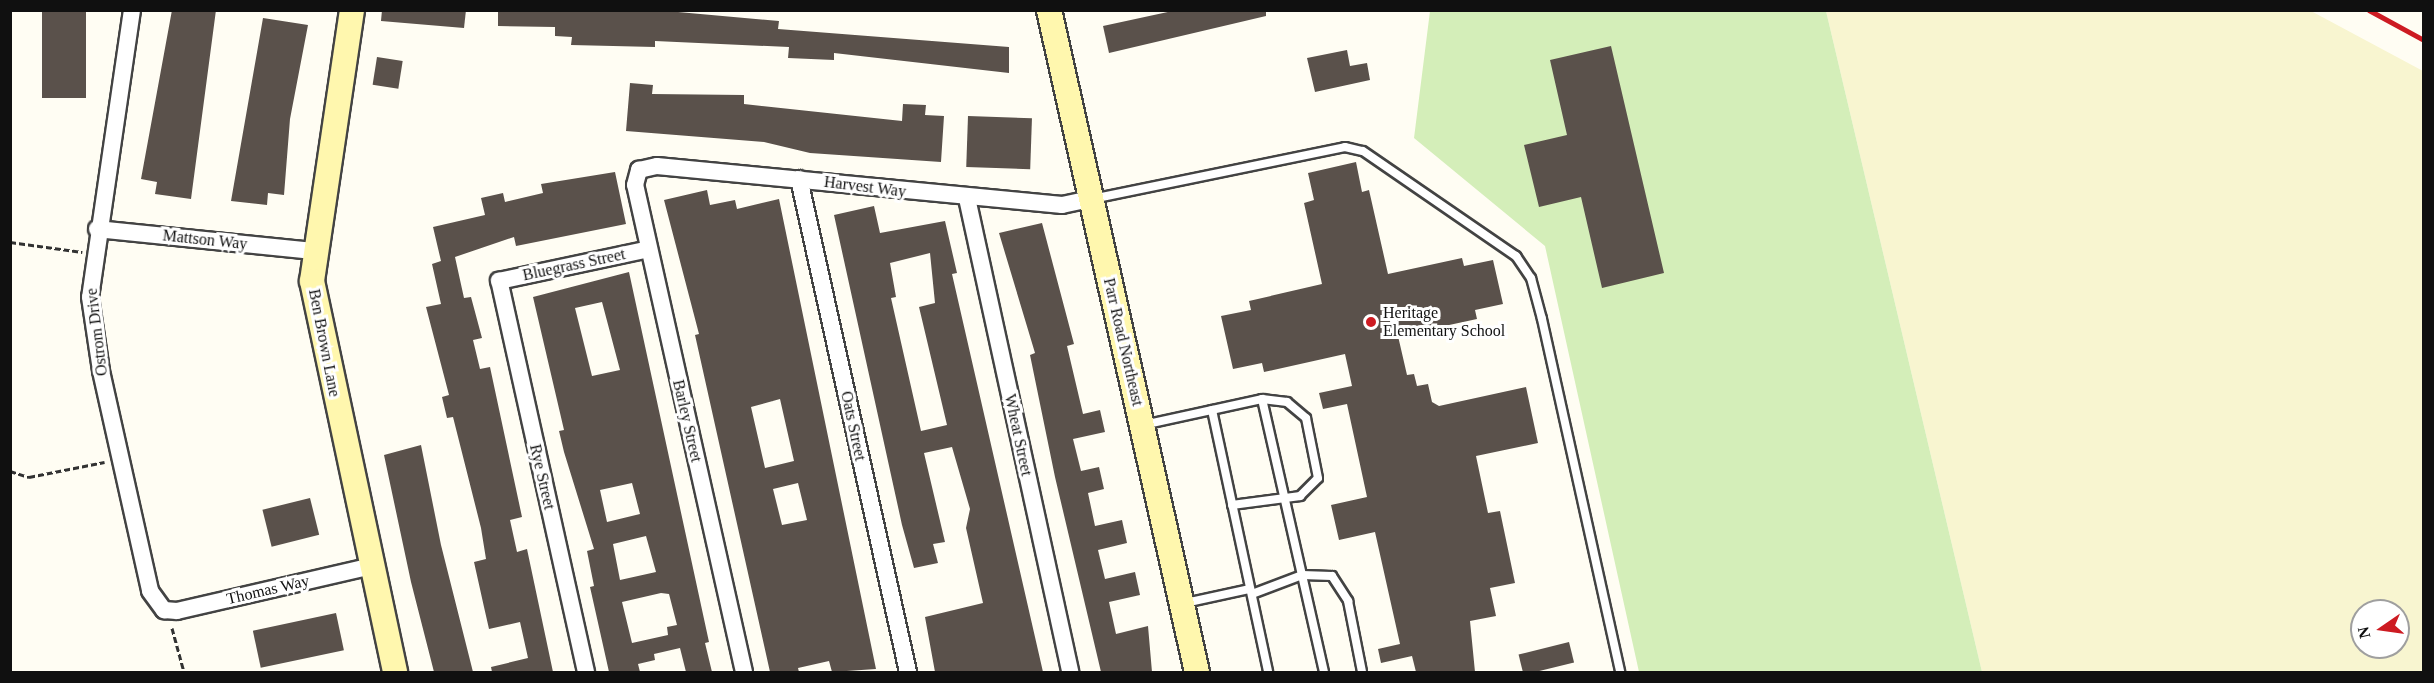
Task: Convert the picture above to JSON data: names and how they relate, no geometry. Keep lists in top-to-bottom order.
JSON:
{
  "streets": {
    "main road": ["Parr Road Northeast", "Ben Brown Lane"],
    "street": [
      "Harvest Way",
      "Mattson Way",
      "Bluegrass Street",
      "Ostrom Drive",
      "Barley Street",
      "Oats Street",
      "Wheat Street",
      "Rye Street",
      "Thomas Way"
    ]
  },
  "crossings": [
    ["Harvest Way", "Parr Road Northeast"],
    ["Harvest Way", "Barley Street"],
    ["Harvest Way", "Oats Street"],
    ["Harvest Way", "Wheat Street"],
    ["Mattson Way", "Ostrom Drive"],
    ["Mattson Way", "Ben Brown Lane"],
    ["Bluegrass Street", "Barley Street"],
    ["Bluegrass Street", "Rye Street"],
    ["Ostrom Drive", "Thomas Way"],
    ["Ben Brown Lane", "Thomas Way"]
  ],
  "places": ["Heritage Elementary School"],
  "north": "left"
}
